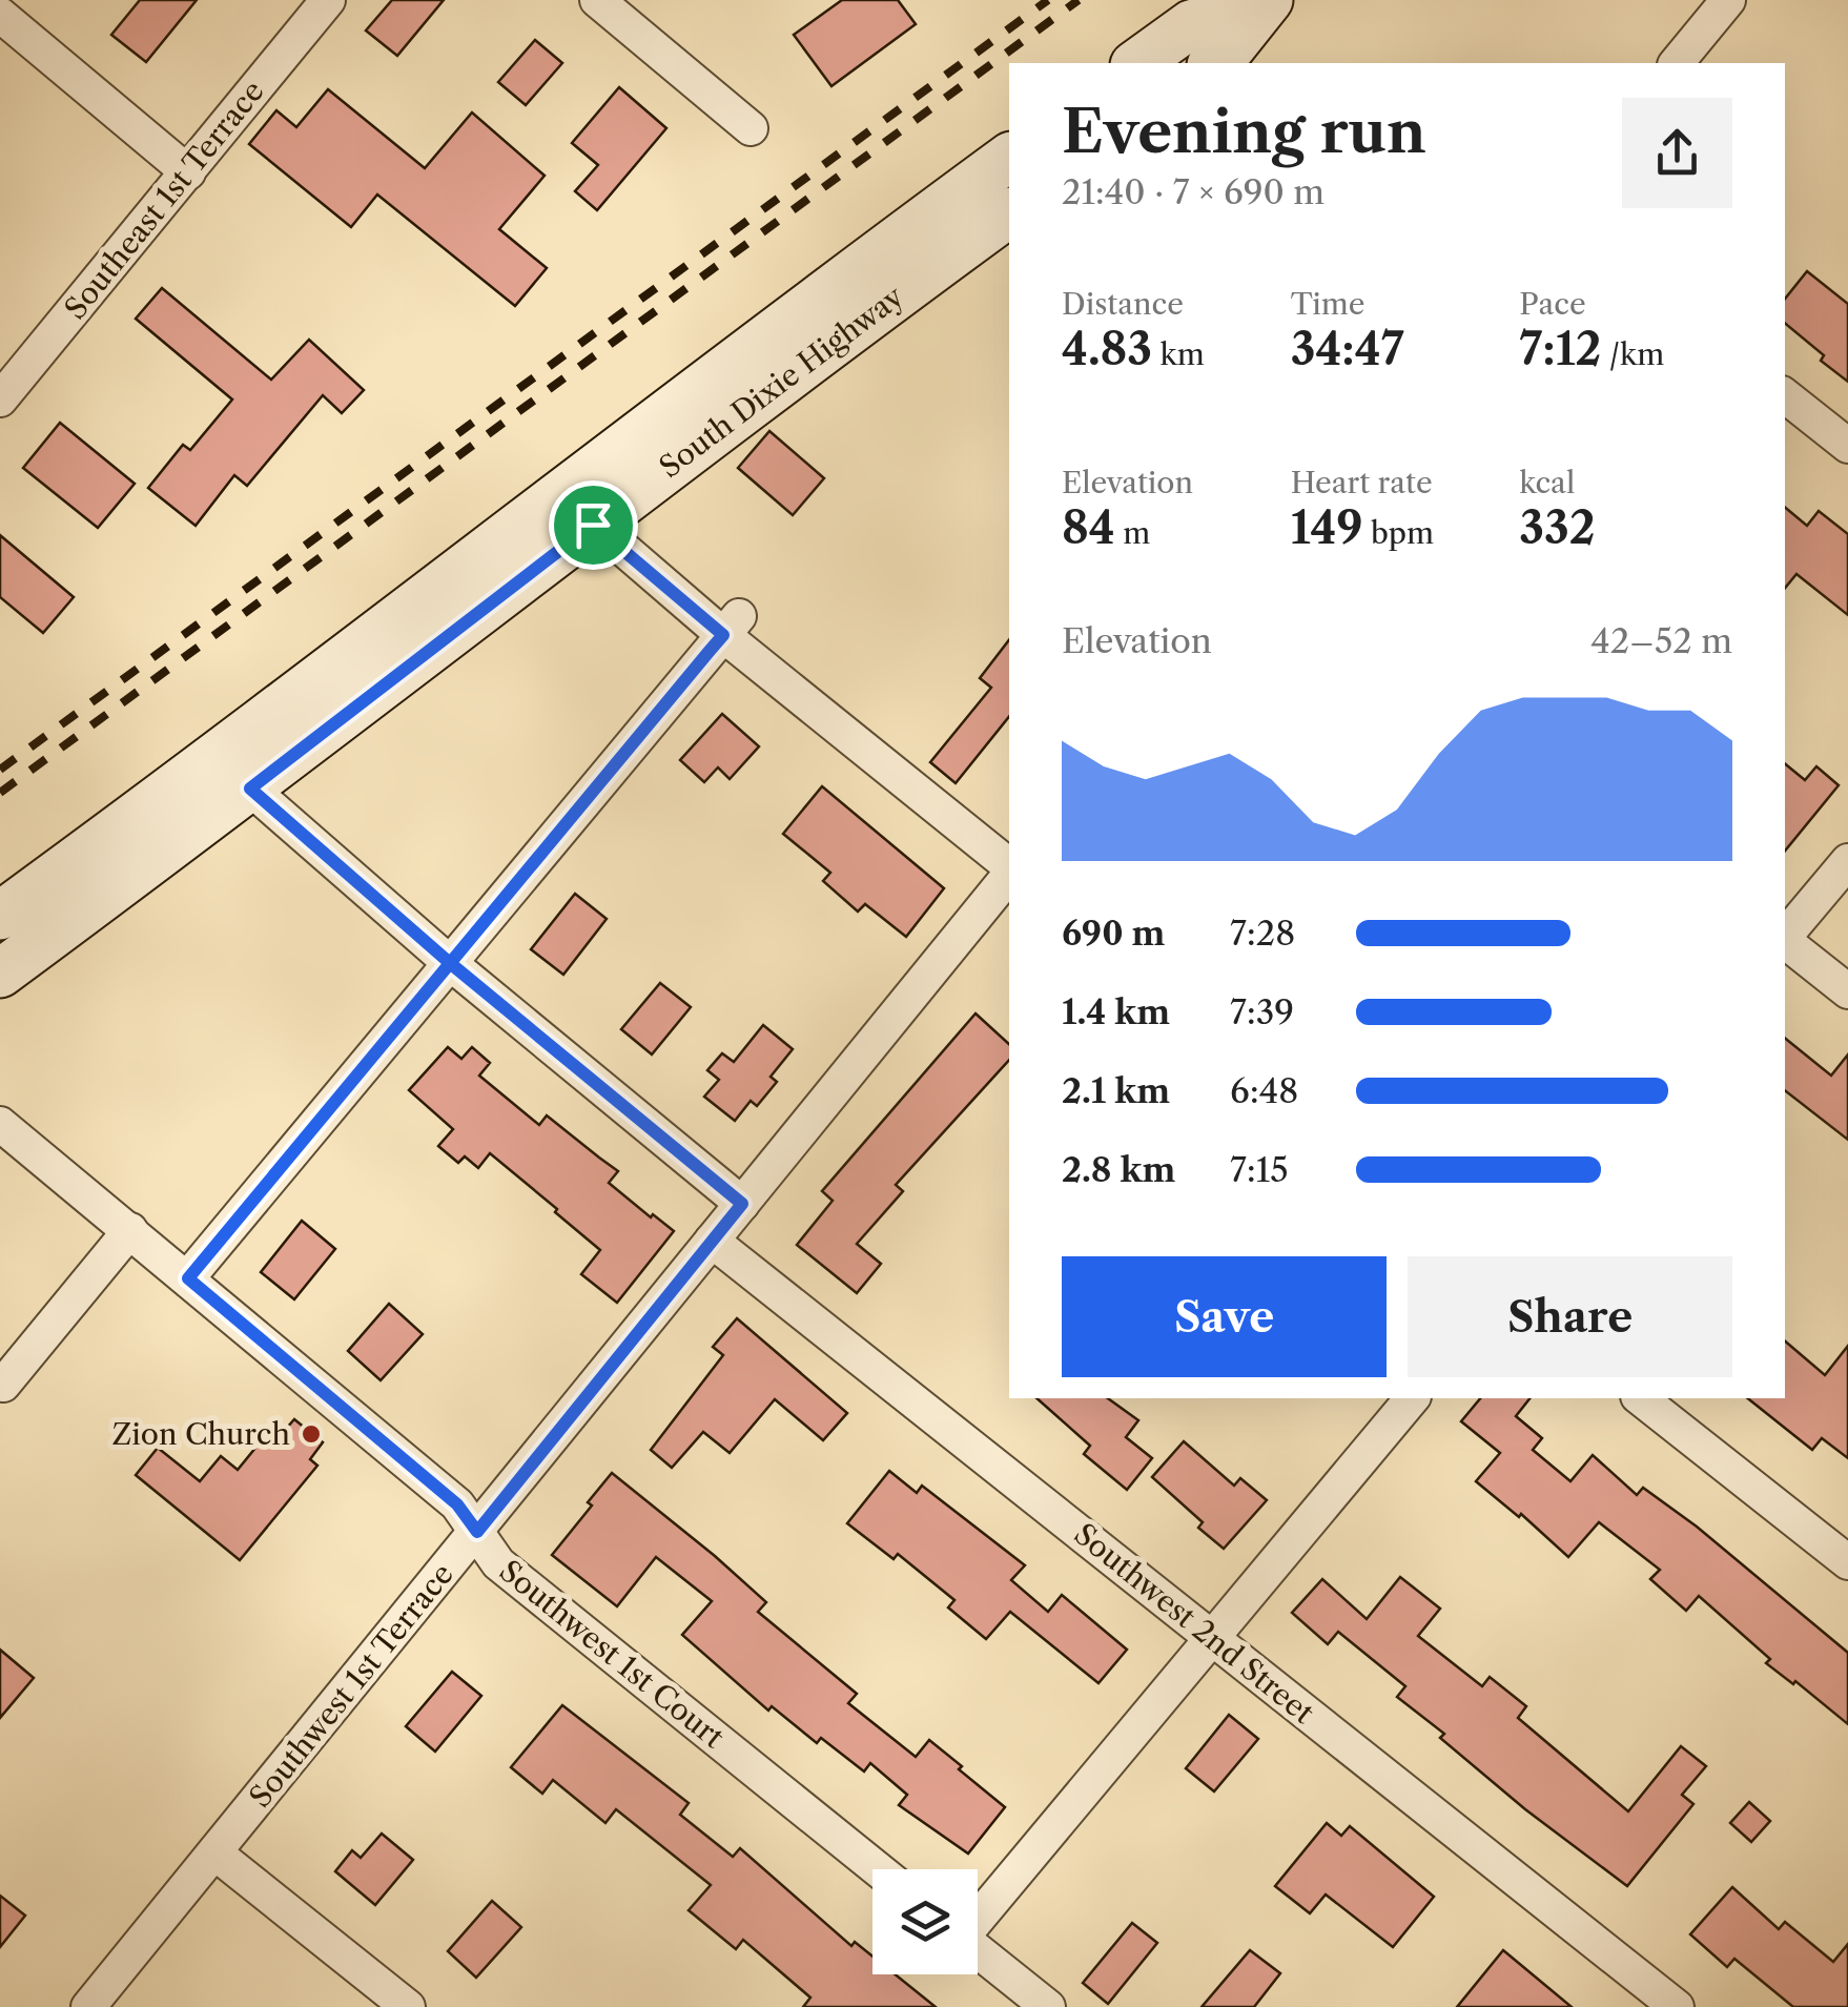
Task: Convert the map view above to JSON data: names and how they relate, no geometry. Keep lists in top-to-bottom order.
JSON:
{
  "streets": {
    "main road": ["South Dixie Highway"],
    "street": [
      "Southeast 1st Terrace",
      "Southwest 2nd Street",
      "Southwest 1st Court",
      "Southwest 1st Terrace"
    ]
  },
  "crossings": [
    ["Southwest 2nd Street", "Southwest 1st Terrace"],
    ["Southwest 1st Court", "Southwest 1st Terrace"]
  ],
  "places": ["Zion Church"],
  "page": {
    "heading": ["Evening run", "21:40 · 7 × 690 m"],
    "stats": [
      ["Distance", "4.83 km"],
      ["Time", "34:47"],
      ["Pace", "7:12 /km"],
      ["Elevation", "84 m"],
      ["Heart rate", "149 bpm"],
      ["kcal", "332"]
    ],
    "chart": ["Elevation", "42–52 m"],
    "list": [
      {
        "name": "690 m",
        "note": "7:28"
      },
      {
        "name": "1.4 km",
        "note": "7:39"
      },
      {
        "name": "2.1 km",
        "note": "6:48"
      },
      {
        "name": "2.8 km",
        "note": "7:15"
      }
    ],
    "buttons": ["Save", "Share"]
  }
}
